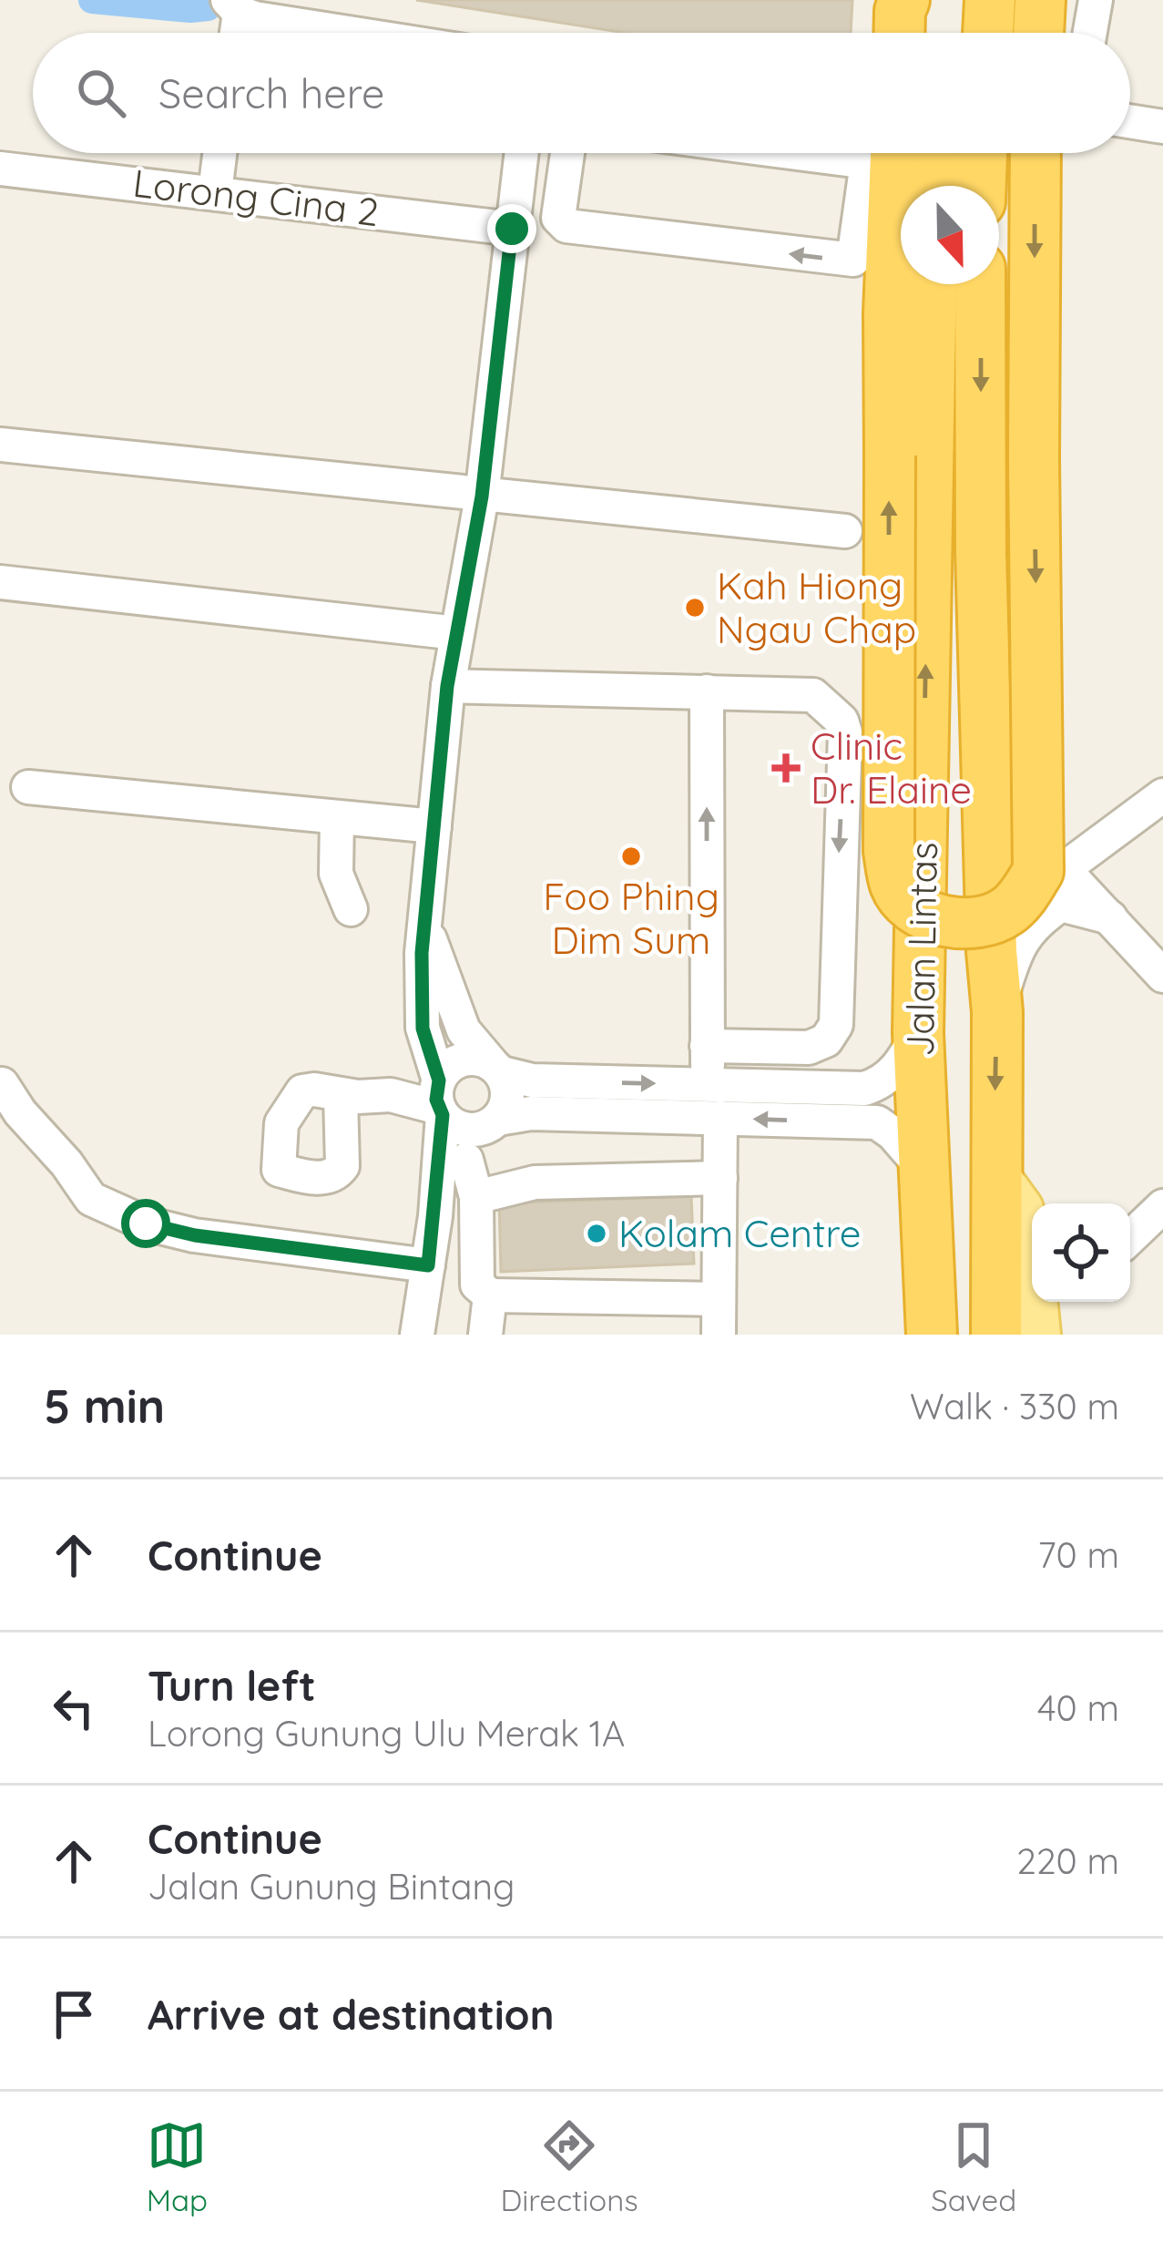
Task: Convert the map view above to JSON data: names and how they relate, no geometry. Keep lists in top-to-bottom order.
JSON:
{
  "streets": {
    "highway": ["Jalan Lintas"],
    "street": ["Lorong Cina 2"]
  },
  "places": {
    "other": ["Kah Hiong Ngau Chap", "Foo Phing Dim Sum", "Kolam Centre"],
    "health": ["Clinic Dr. Elaine"]
  },
  "north": "bottom",
  "page": {
    "search": "Search here",
    "heading": ["5 min", "Walk · 330 m"],
    "list": [
      ["Continue", "70 m"],
      ["Turn left", "Lorong Gunung Ulu Merak 1A", "40 m"],
      ["Continue", "Jalan Gunung Bintang", "220 m"],
      "Arrive at destination"
    ],
    "nav": ["Map", "Directions", "Saved"]
  }
}
